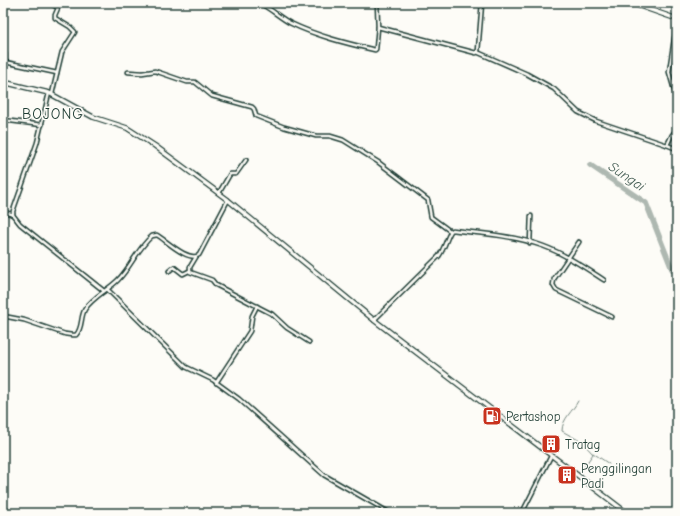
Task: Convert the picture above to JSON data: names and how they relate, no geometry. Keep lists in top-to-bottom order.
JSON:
{
  "districts": ["BOJONG"],
  "water": ["Sungai"],
  "places": {
    "fuel station": ["Pertashop"],
    "building": ["Tratag", "Penggilingan Padi"]
  }
}
